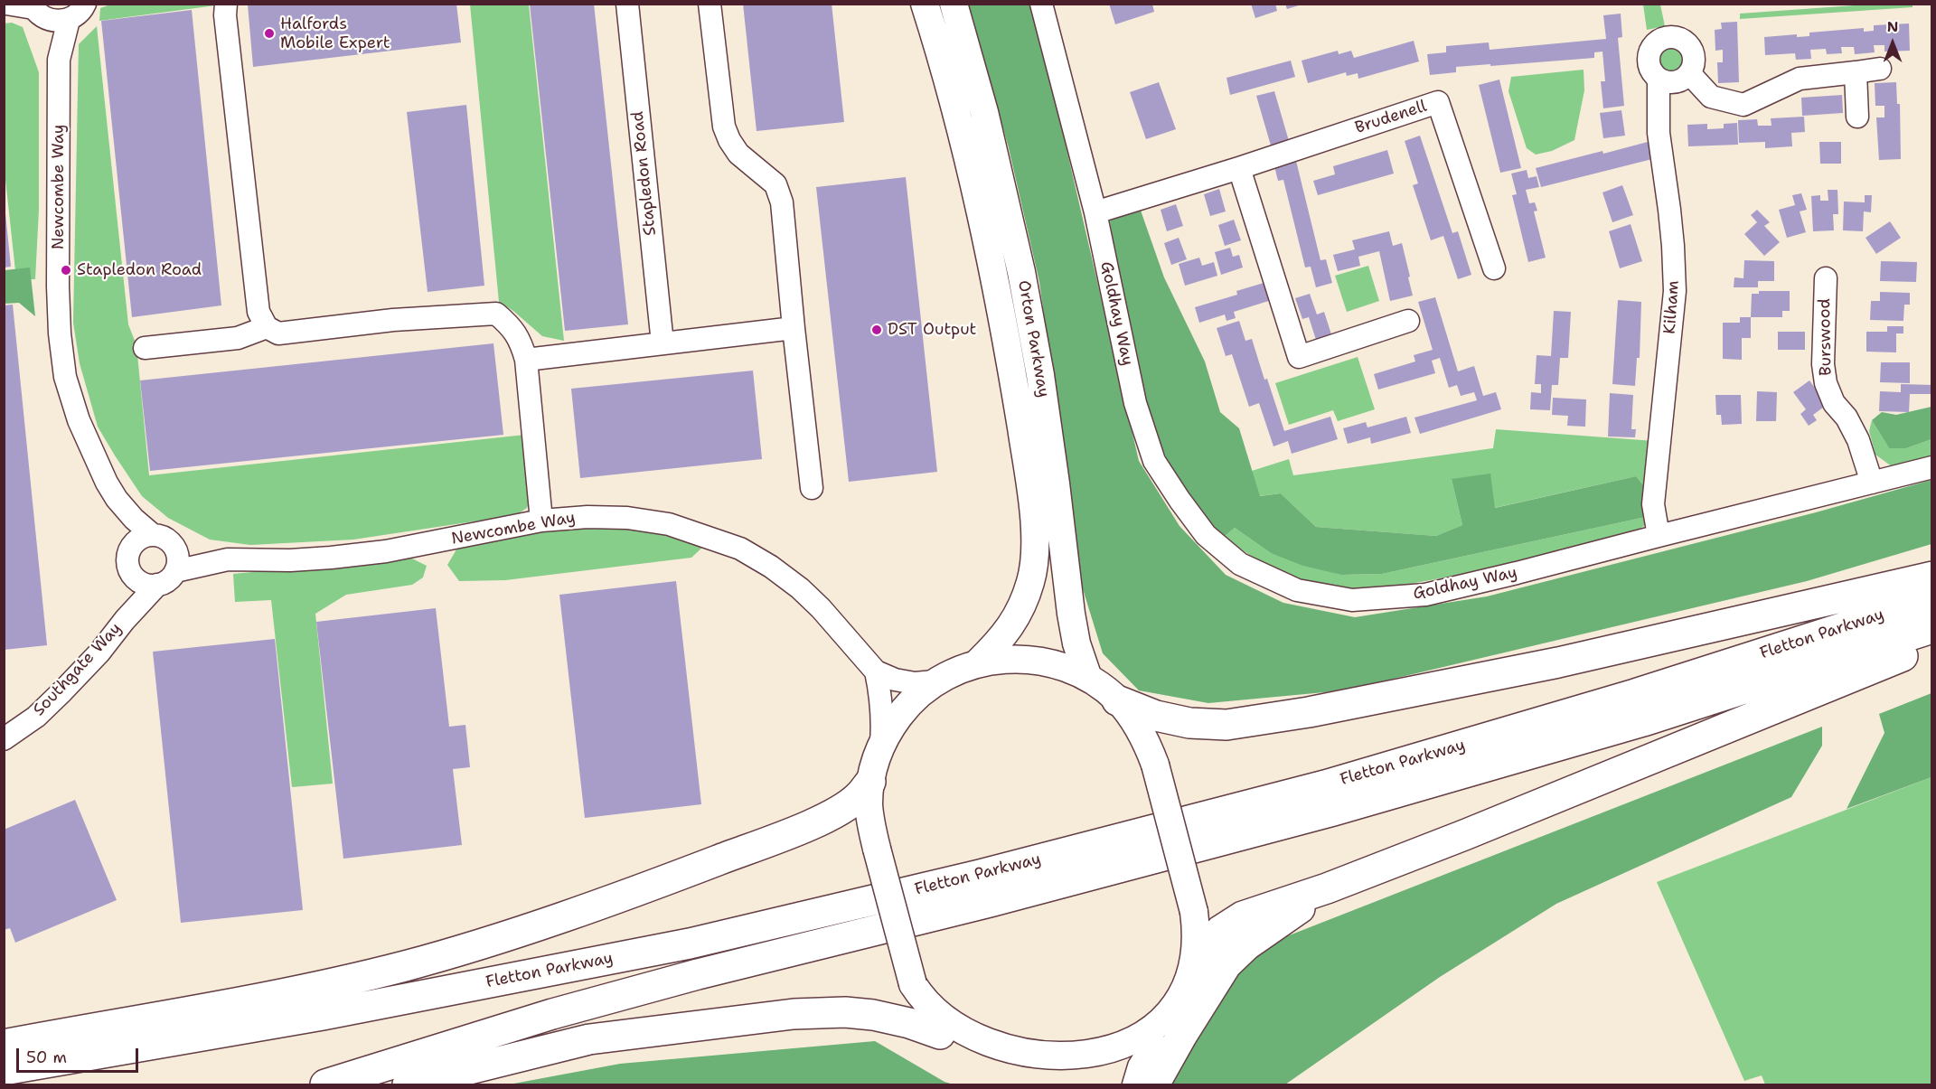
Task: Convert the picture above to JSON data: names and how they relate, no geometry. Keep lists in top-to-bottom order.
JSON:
{
  "streets": {
    "highway": ["Fletton Parkway"],
    "main road": ["Orton Parkway"],
    "street": [
      "Brudenell",
      "Stapledon Road",
      "Newcombe Way",
      "Kilham",
      "Goldhay Way",
      "Burswood",
      "Southgate Way"
    ]
  },
  "crossings": [
    ["Brudenell", "Goldhay Way"],
    ["Newcombe Way", "Southgate Way"],
    ["Kilham", "Goldhay Way"],
    ["Goldhay Way", "Burswood"]
  ],
  "places": ["Halfords Mobile Expert", "Stapledon Road", "DST Output"],
  "scale_bar": "50 m",
  "north": "top"
}
